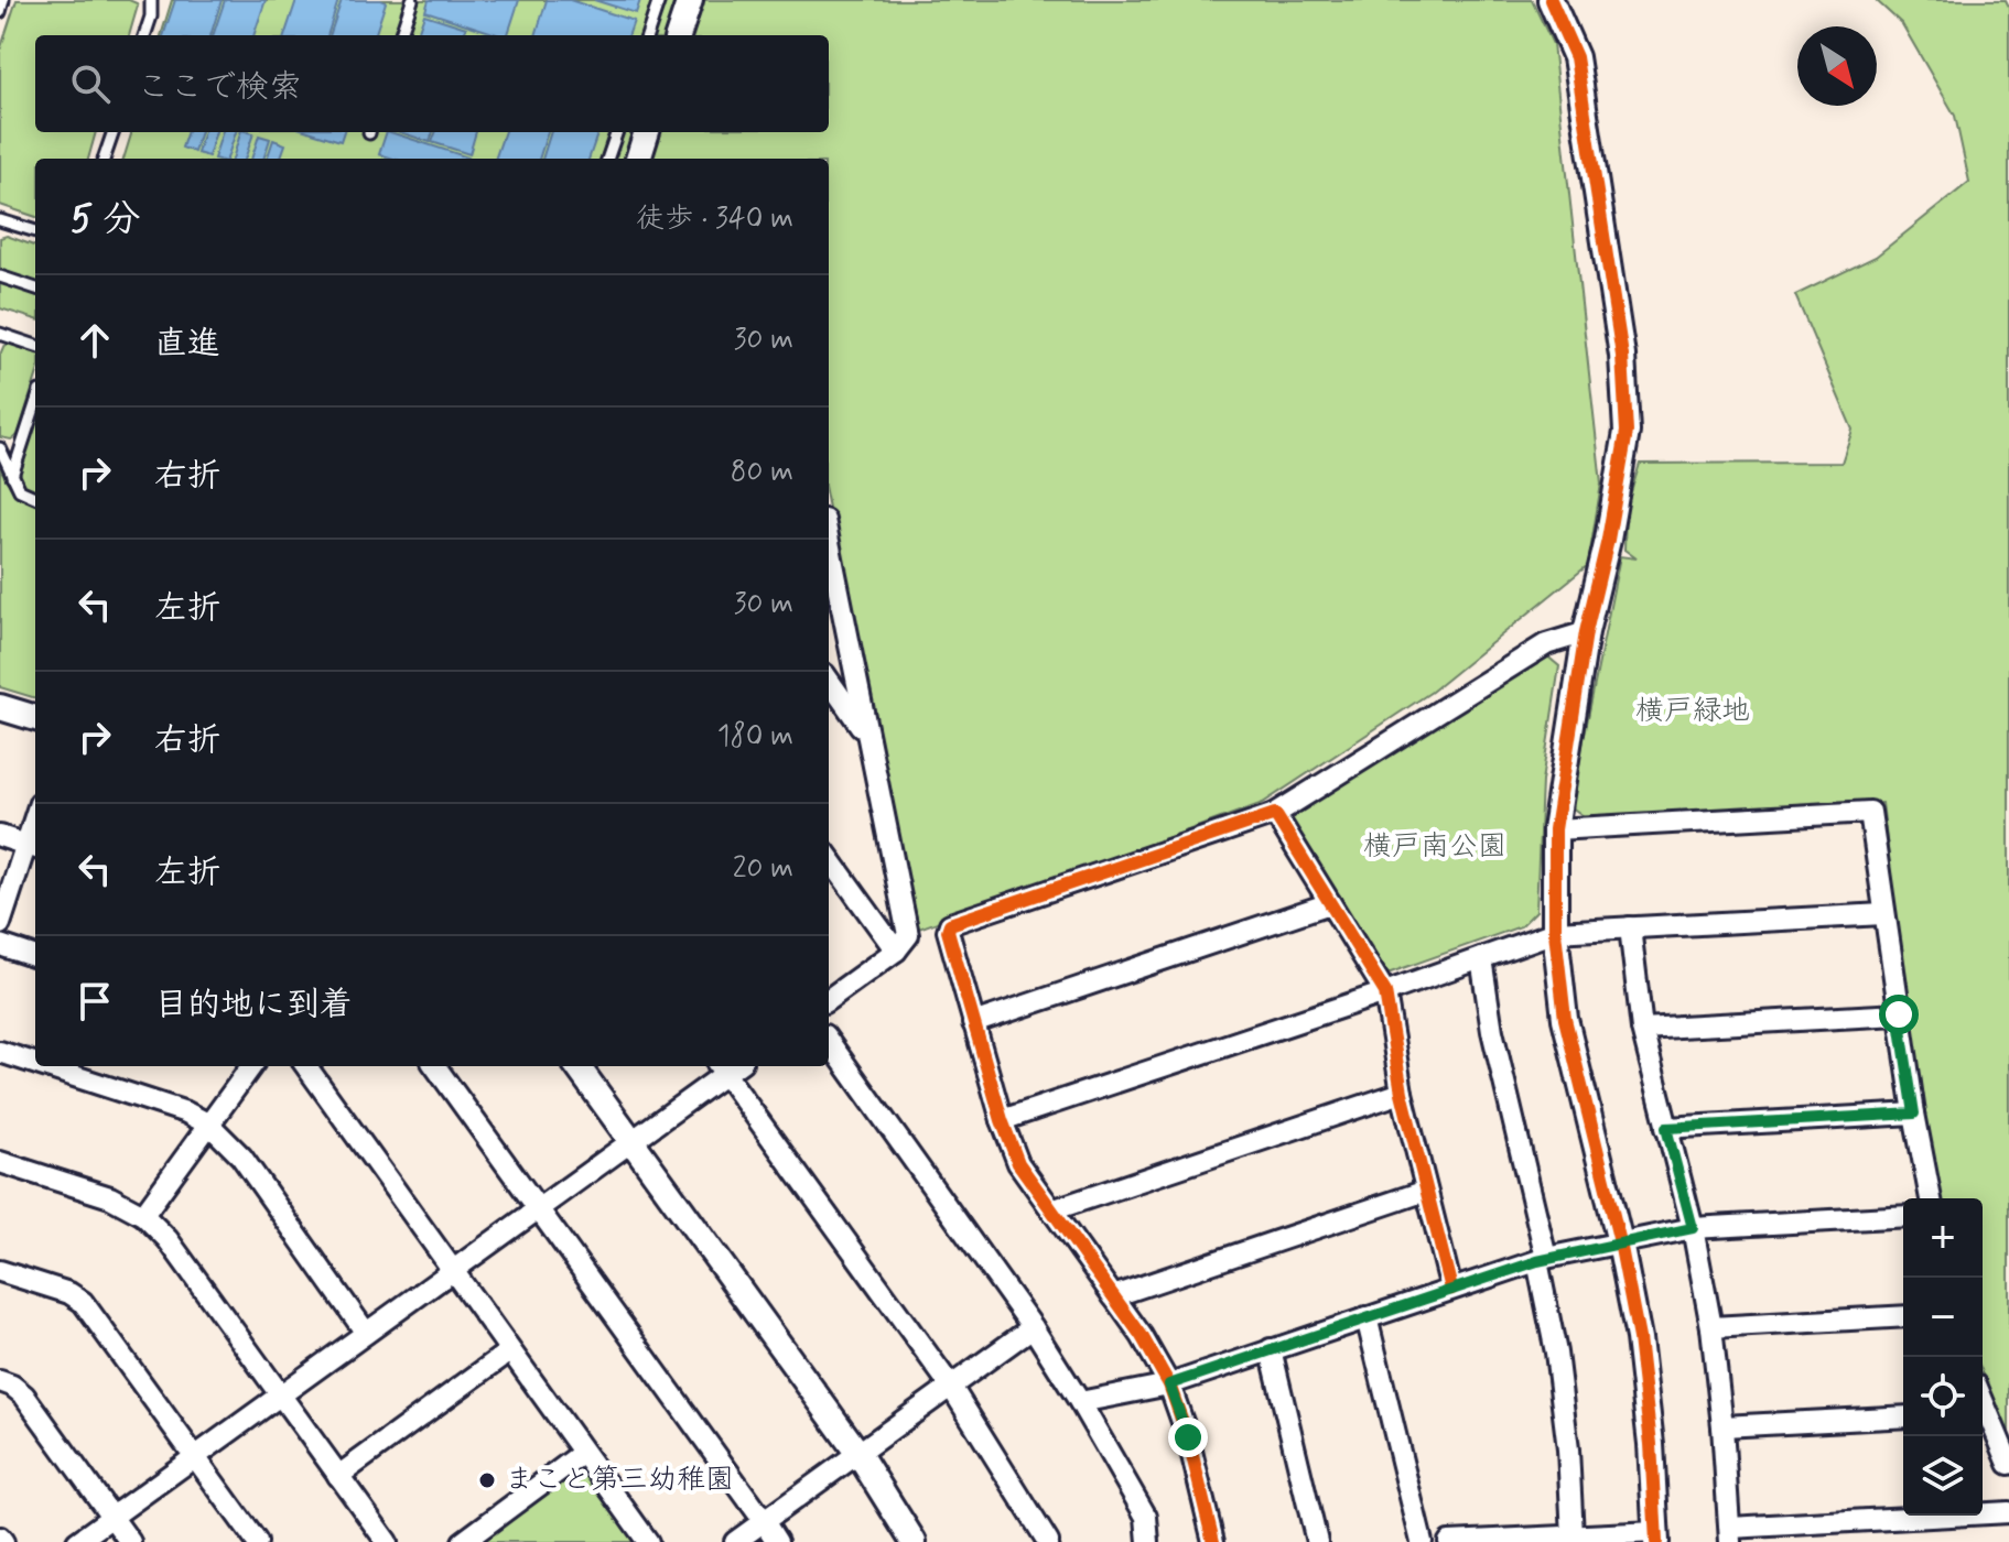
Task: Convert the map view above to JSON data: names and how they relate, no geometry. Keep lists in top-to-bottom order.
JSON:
{
  "parks": ["横戸緑地", "横戸南公園"],
  "places": ["まこと第三幼稚園"],
  "north": "bottom right",
  "page": {
    "search": "ここで検索",
    "heading": ["5 分", "徒歩 · 340 m"],
    "list": [
      ["直進", "30 m"],
      ["右折", "80 m"],
      ["左折", "30 m"],
      ["右折", "180 m"],
      ["左折", "20 m"],
      "目的地に到着"
    ],
    "map_buttons": ["+", "−"]
  }
}
